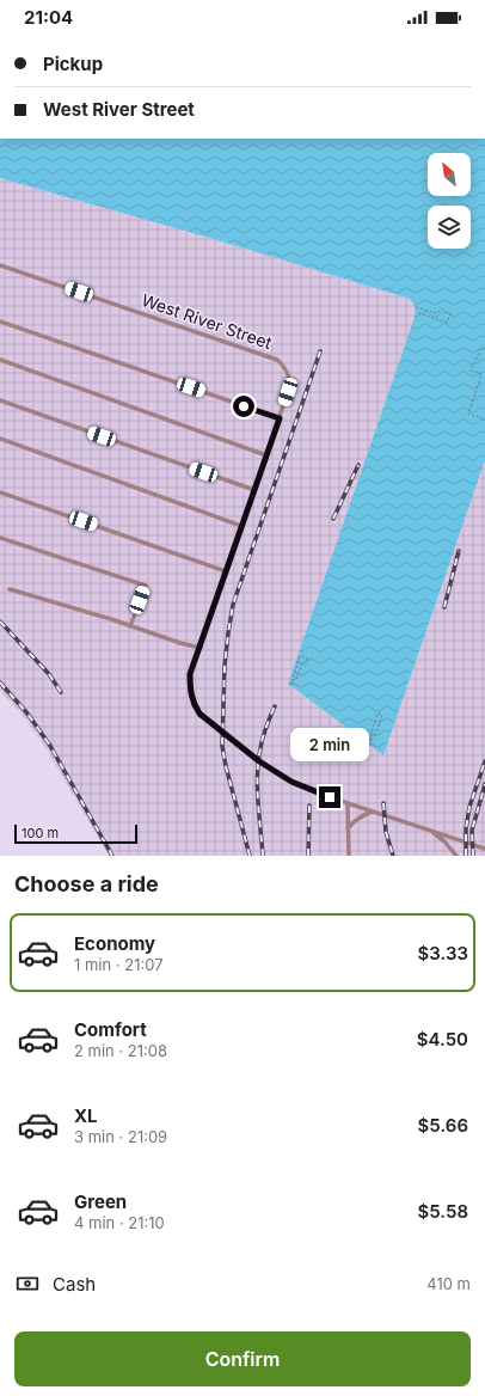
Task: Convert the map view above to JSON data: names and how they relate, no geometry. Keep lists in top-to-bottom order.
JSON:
{
  "streets": {
    "lane": ["West River Street"]
  },
  "scale_bar": "100 m",
  "north": "top left",
  "page": {
    "status": "21:04",
    "banner": ["Pickup", "West River Street"],
    "bubble": "2 min",
    "scale": "100 m",
    "heading": "Choose a ride",
    "list": [
      {
        "name": "Economy",
        "note": "1 min · 21:07",
        "value": "$3.33"
      },
      {
        "name": "Comfort",
        "note": "2 min · 21:08",
        "value": "$4.50"
      },
      {
        "name": "XL",
        "note": "3 min · 21:09",
        "value": "$5.66"
      },
      {
        "name": "Green",
        "note": "4 min · 21:10",
        "value": "$5.58"
      }
    ],
    "pay": ["Cash", "410 m"],
    "buttons": "Confirm"
  }
}
